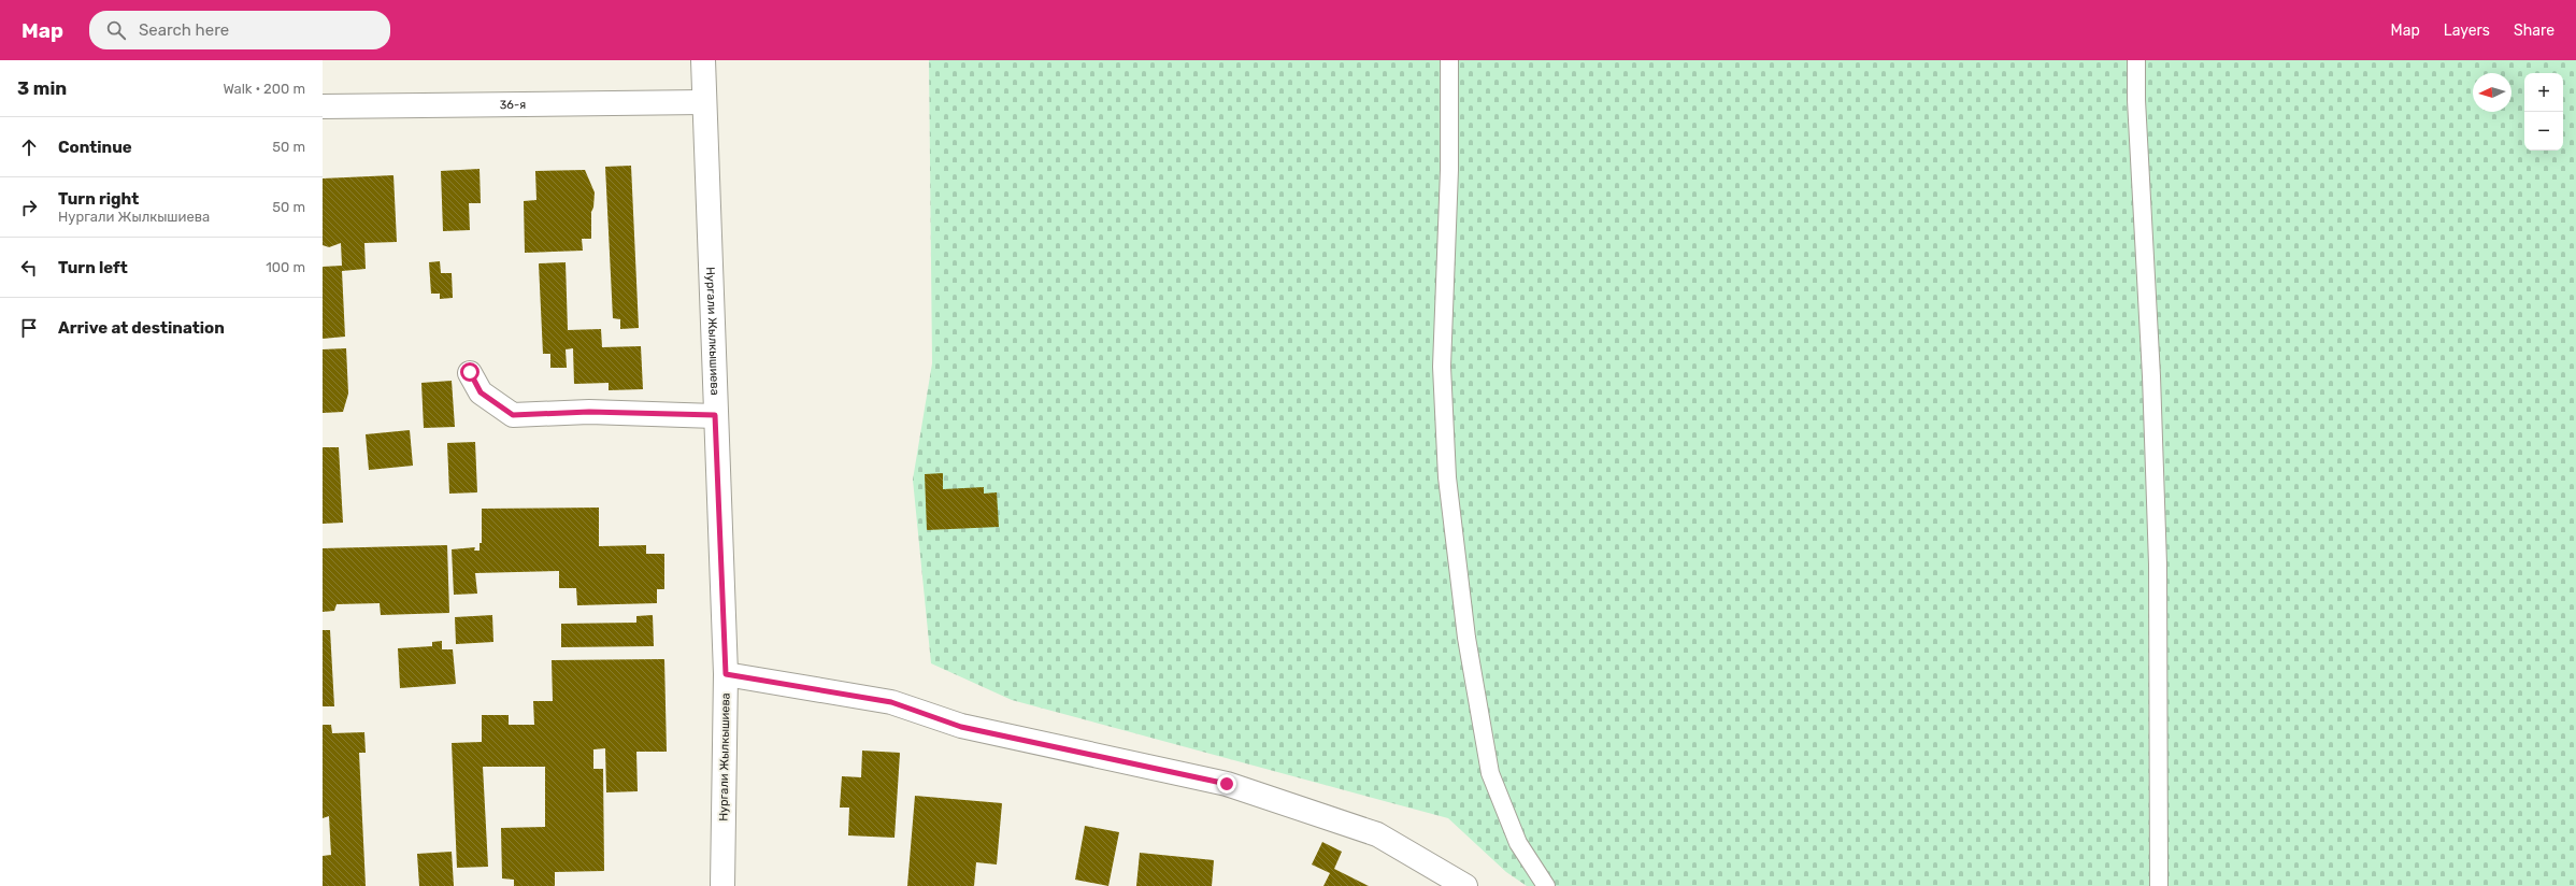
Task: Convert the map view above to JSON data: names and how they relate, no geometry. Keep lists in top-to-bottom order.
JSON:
{
  "streets": {
    "street": ["36-я", "Нургали Жылкышиева"]
  },
  "crossings": [
    ["36-я", "Нургали Жылкышиева"]
  ],
  "north": "left",
  "page": {
    "header": "Map",
    "search": "Search here",
    "nav": ["Map", "Layers", "Share"],
    "heading": ["3 min", "Walk · 200 m"],
    "map_buttons": ["+", "−"],
    "list": [
      ["Continue", "50 m"],
      ["Turn right", "Нургали Жылкышиева", "50 m"],
      ["Turn left", "100 m"],
      "Arrive at destination"
    ]
  }
}
